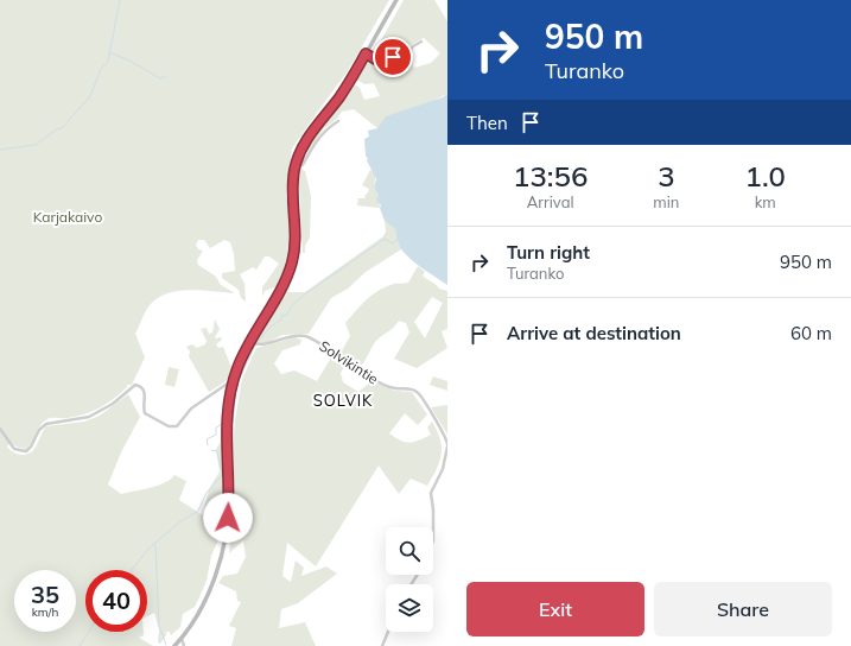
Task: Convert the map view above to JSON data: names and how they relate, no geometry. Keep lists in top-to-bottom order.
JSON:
{
  "streets": {
    "street": ["Solvikintie"]
  },
  "districts": ["SOLVIK"],
  "parks": ["Karjakaivo"],
  "page": {
    "turn": ["950 m", "Turanko"],
    "then": "Then",
    "eta": [
      "13:56",
      "Arrival",
      "3",
      "min",
      "1.0",
      "km"
    ],
    "list": [
      {
        "name": "Turn right",
        "note": "Turanko",
        "value": "950 m"
      },
      {
        "name": "Arrive at destination",
        "value": "60 m"
      }
    ],
    "speed": "35 km/h",
    "limit": "40",
    "buttons": ["Exit", "Share"]
  }
}
